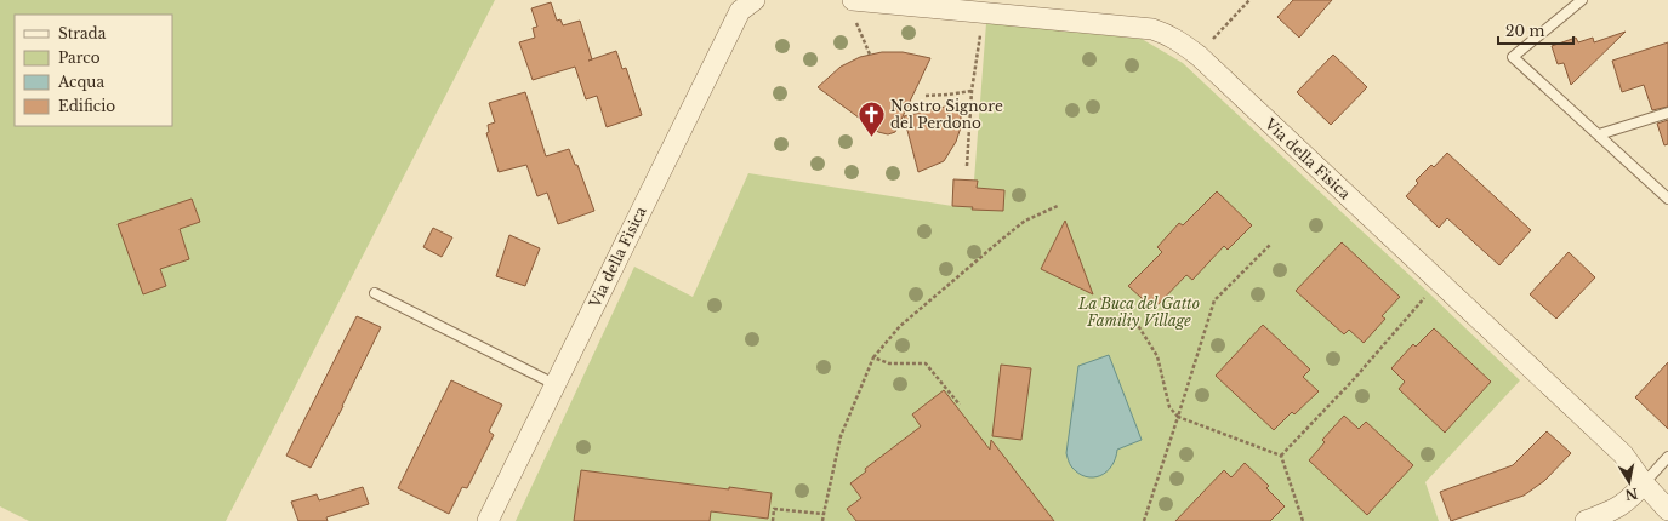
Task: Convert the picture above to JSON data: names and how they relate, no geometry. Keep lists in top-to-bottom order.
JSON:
{
  "streets": {
    "street": ["Via della Fisica"]
  },
  "parks": ["La Buca del Gatto Familiy Village"],
  "places": {
    "church": ["Nostro Signore del Perdono"]
  },
  "legend": [
    "Strada",
    "Parco",
    "Acqua",
    "Edificio"
  ],
  "scale_bar": "20 m",
  "north": "bottom"
}
